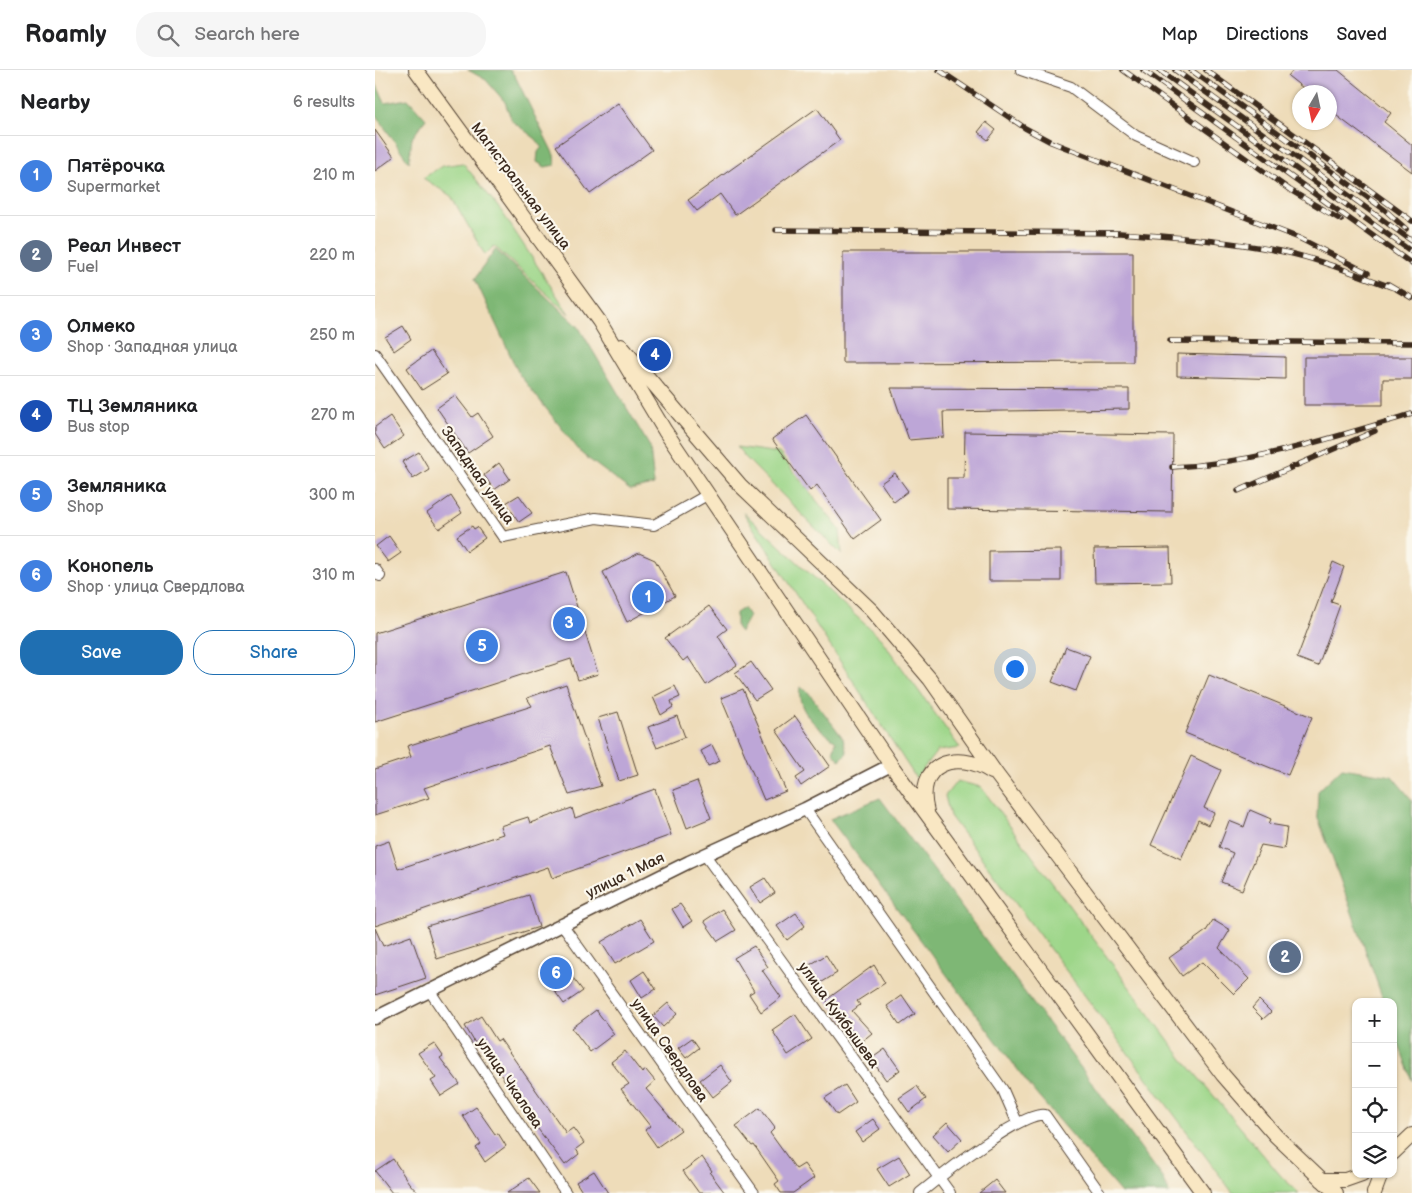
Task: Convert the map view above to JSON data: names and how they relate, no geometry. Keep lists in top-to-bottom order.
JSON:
{
  "streets": {
    "main road": ["Магистральная улица"],
    "street": [
      "Западная улица",
      "улица 1 Мая",
      "улица Куйбышева",
      "улица Свердлова",
      "улица Чкалова"
    ]
  },
  "crossings": [
    ["улица 1 Мая", "улица Куйбышева"],
    ["улица 1 Мая", "улица Свердлова"],
    ["улица 1 Мая", "улица Чкалова"]
  ],
  "north": "bottom",
  "page": {
    "header": "Roamly",
    "search": "Search here",
    "nav": ["Map", "Directions", "Saved"],
    "heading": ["Nearby", "6 results"],
    "list": [
      {
        "mark": "1",
        "name": "Пятёрочка",
        "note": "Supermarket",
        "value": "210 m"
      },
      {
        "mark": "2",
        "name": "Реал Инвест",
        "note": "Fuel",
        "value": "220 m"
      },
      {
        "mark": "3",
        "name": "Олмеко",
        "note": "Shop · Западная улица",
        "value": "250 m"
      },
      {
        "mark": "4",
        "name": "ТЦ Земляника",
        "note": "Bus stop",
        "value": "270 m"
      },
      {
        "mark": "5",
        "name": "Земляника",
        "note": "Shop",
        "value": "300 m"
      },
      {
        "mark": "6",
        "name": "Конопель",
        "note": "Shop · улица Свердлова",
        "value": "310 m"
      }
    ],
    "pins": [
      "4",
      "1",
      "3",
      "5",
      "2",
      "6"
    ],
    "buttons": ["Save", "Share"],
    "map_buttons": ["+", "−"]
  }
}
